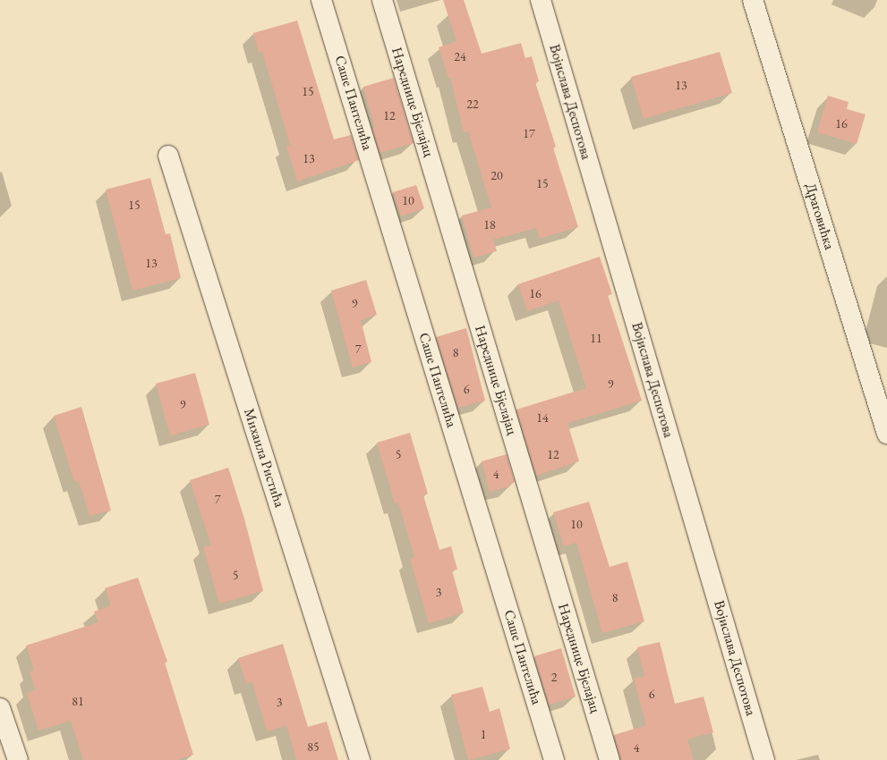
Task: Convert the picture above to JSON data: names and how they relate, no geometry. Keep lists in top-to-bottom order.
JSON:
{
  "streets": {
    "street": [
      "Нареднице Бјелајац",
      "Војислава Деспотова",
      "Саше Пантелића",
      "Драговићка",
      "Михаила Ристића"
    ]
  },
  "house_numbers": [
    "24",
    "13",
    "15",
    "22",
    "12",
    "16",
    "17",
    "13",
    "20",
    "15",
    "10",
    "15",
    "18",
    "13",
    "16",
    "9",
    "11",
    "7",
    "8",
    "9",
    "6",
    "9",
    "14",
    "5",
    "12",
    "4",
    "7",
    "10",
    "5",
    "3",
    "8",
    "2",
    "6",
    "81",
    "3",
    "1",
    "85",
    "4"
  ]
}
